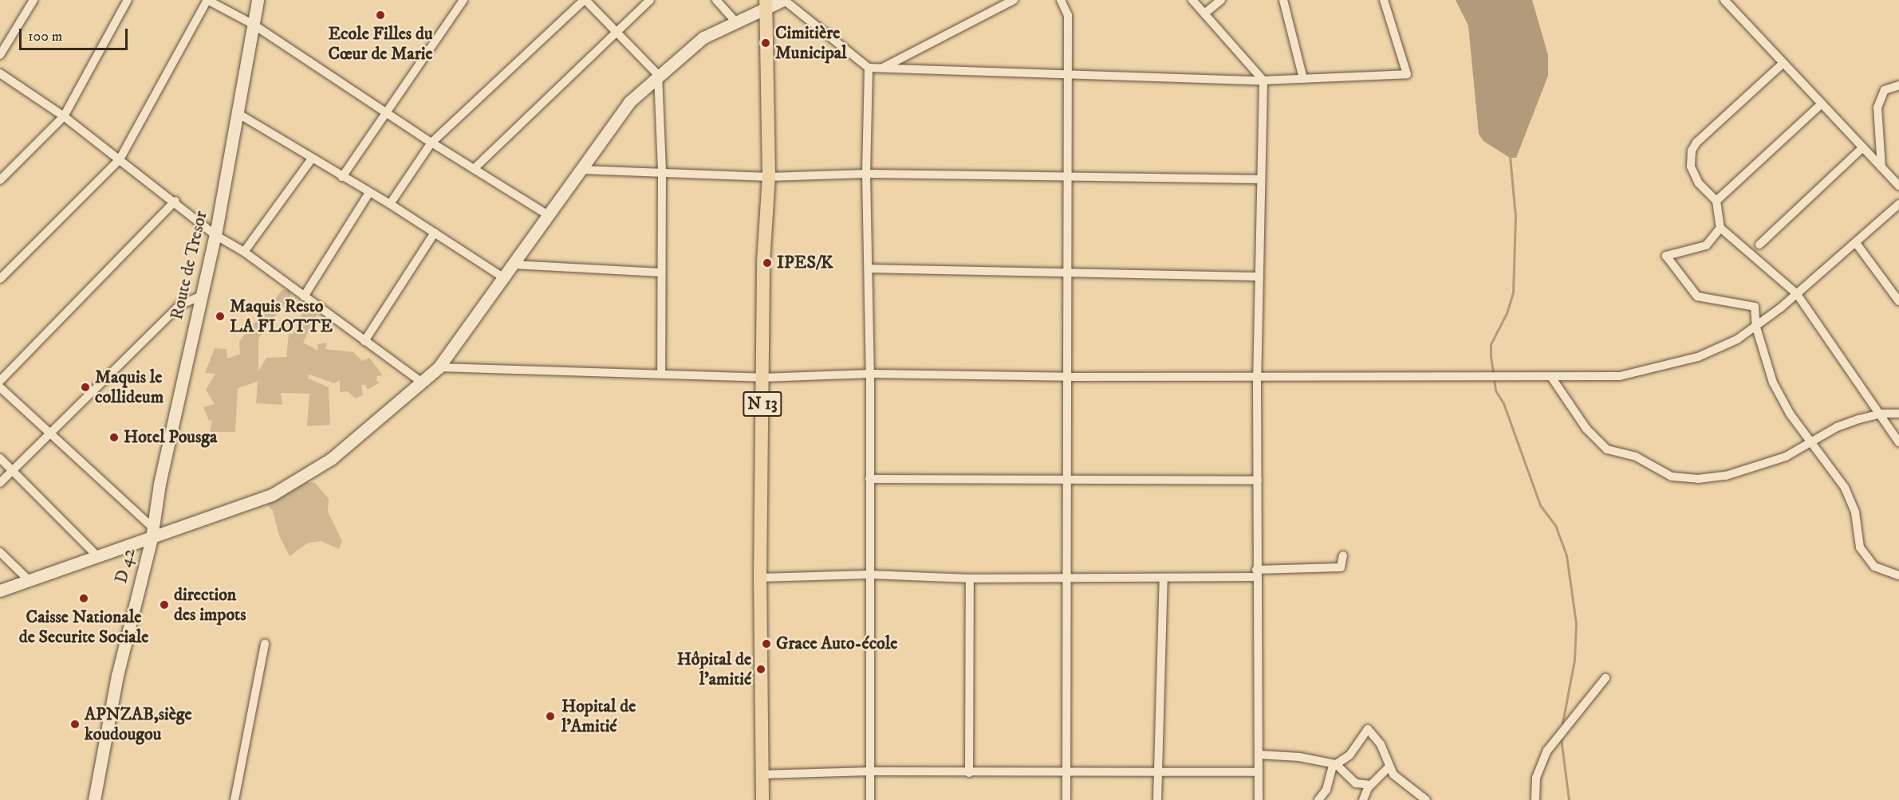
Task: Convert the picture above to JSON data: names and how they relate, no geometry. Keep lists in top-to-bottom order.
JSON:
{
  "streets": {
    "main road": ["N 13"],
    "street": ["Route de Tresor", "D 42"]
  },
  "crossings": [
    ["Route de Tresor", "D 42"]
  ],
  "places": [
    "Ecole Filles du Cœur de Marie",
    "Cimitière Municipal",
    "IPES/K",
    "Maquis Resto LA FLOTTE",
    "Maquis le collideum",
    "Hotel Pousga",
    "Caisse Nationale de Securite Sociale",
    "direction des impots",
    "Grace Auto-école",
    "Hôpital de l'amitié",
    "Hopital de l'Amitié",
    "APNZAB,siège koudougou"
  ],
  "scale_bar": "100 m"
}
